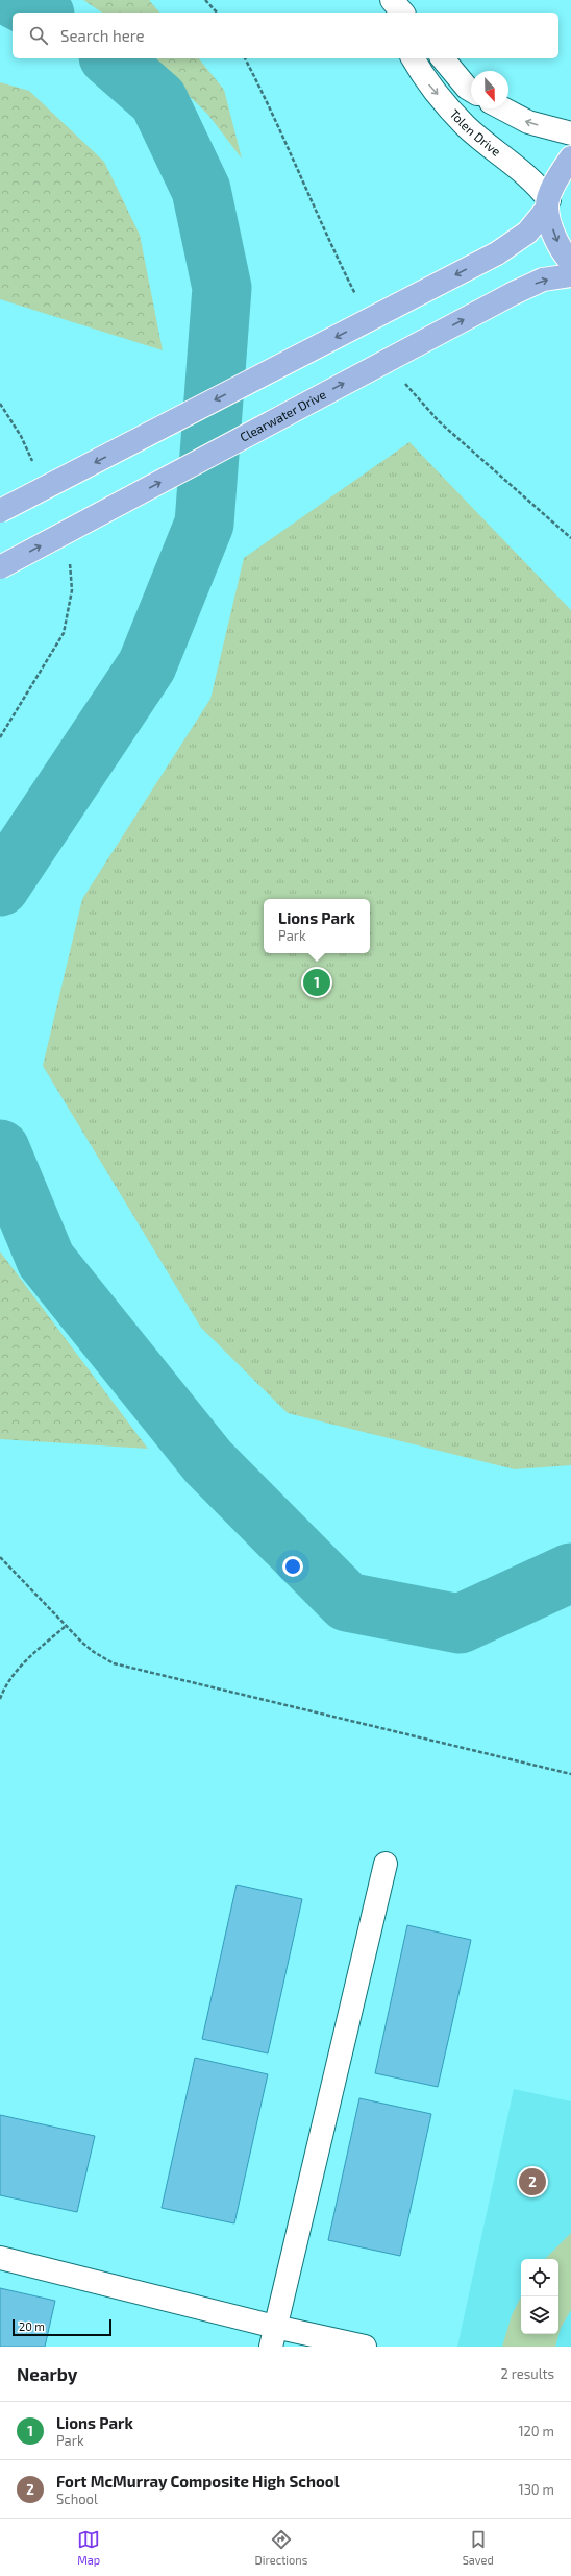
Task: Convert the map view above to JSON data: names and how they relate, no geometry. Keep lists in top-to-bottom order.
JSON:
{
  "streets": {
    "main road": ["Clearwater Drive"],
    "street": ["Tolen Drive"]
  },
  "one_way": ["Tolen Drive"],
  "scale_bar": "20 m",
  "north": "bottom",
  "page": {
    "search": "Search here",
    "popup": ["Lions Park", "Park"],
    "pins": ["1", "2"],
    "scale": "20 m",
    "heading": ["Nearby", "2 results"],
    "list": [
      {
        "mark": "1",
        "name": "Lions Park",
        "note": "Park",
        "value": "120 m"
      },
      {
        "mark": "2",
        "name": "Fort McMurray Composite High School",
        "note": "School",
        "value": "130 m"
      }
    ],
    "nav": ["Map", "Directions", "Saved"]
  }
}
